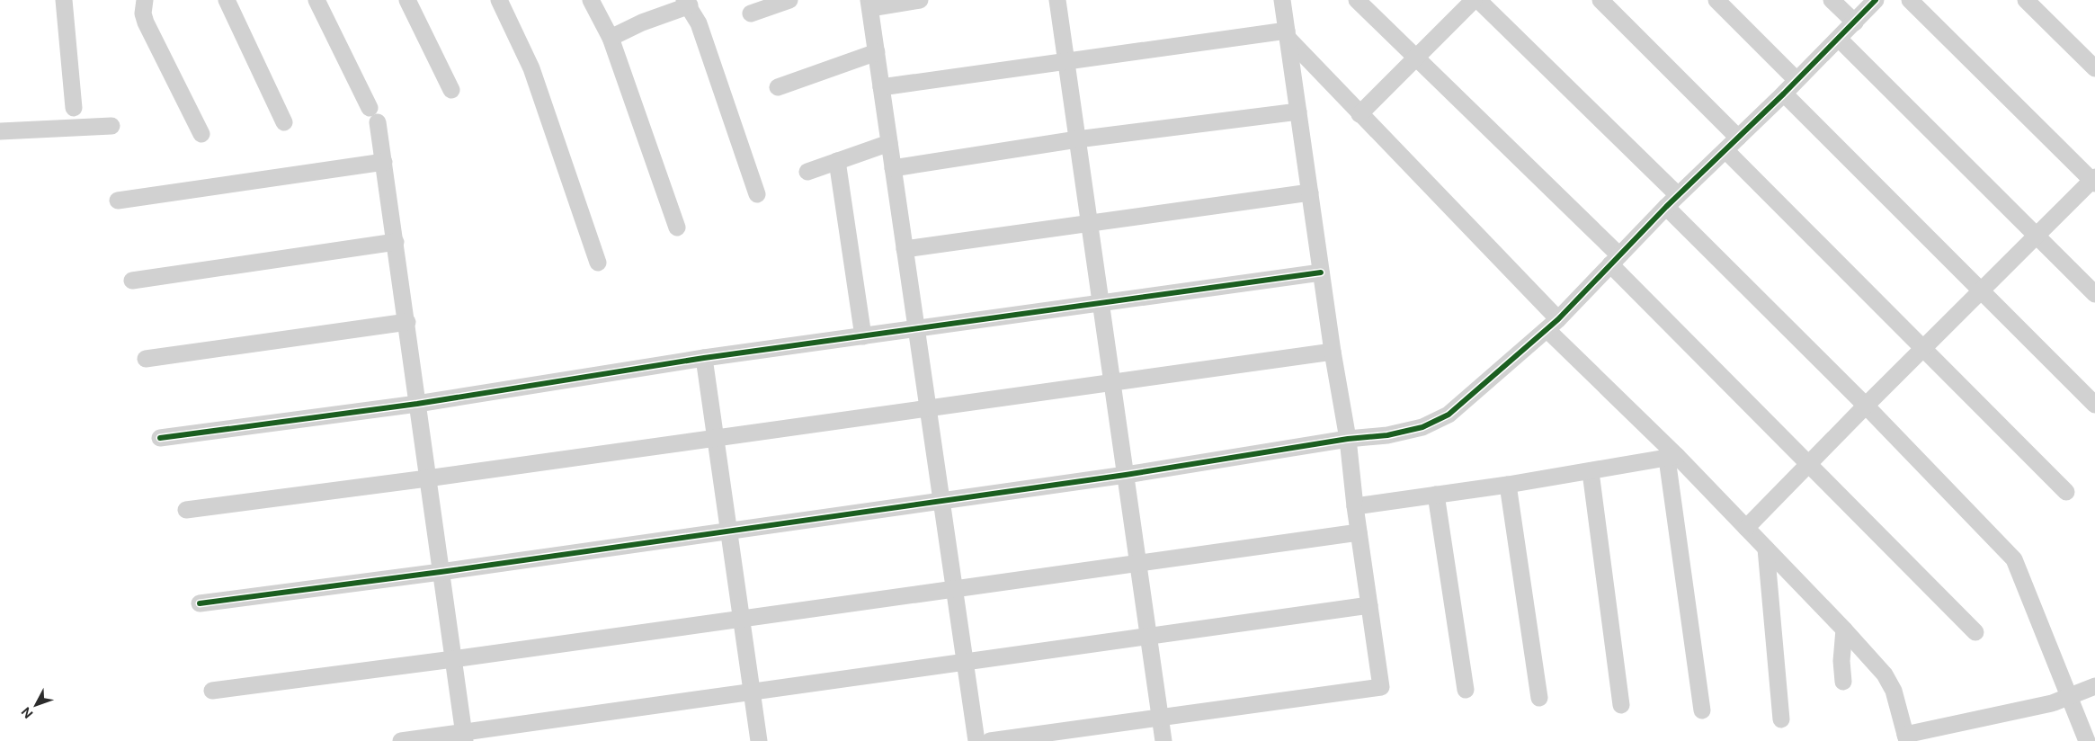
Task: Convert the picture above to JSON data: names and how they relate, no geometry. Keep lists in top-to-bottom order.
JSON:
{
  "north": "bottom left"
}
